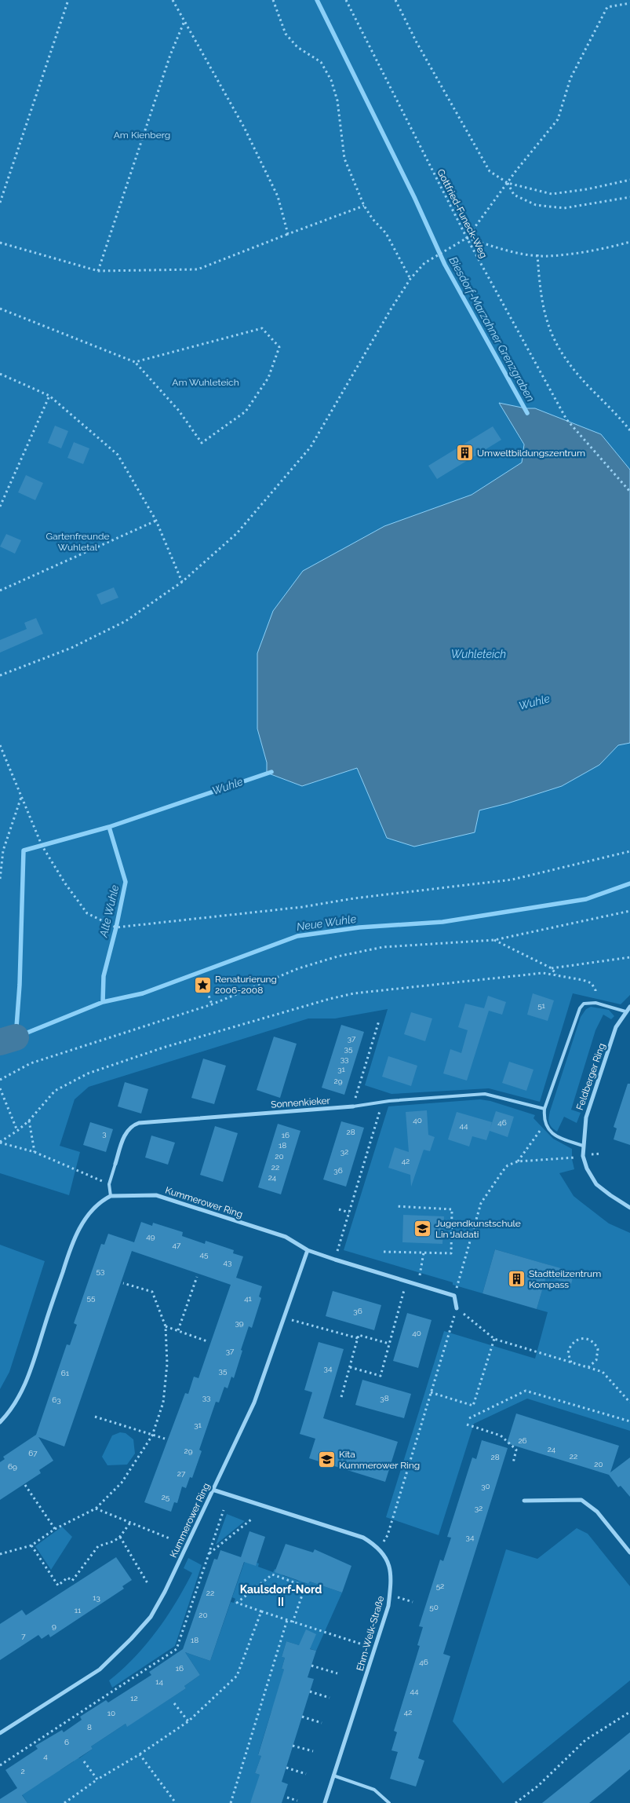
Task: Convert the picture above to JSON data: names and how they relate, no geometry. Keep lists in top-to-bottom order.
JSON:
{
  "streets": {
    "street": [
      "Feldberger Ring",
      "Sonnenkieker",
      "Kummerower Ring",
      "Ehm-Welk-Straße"
    ],
    "path": ["Gottfried-Funeck-Weg"]
  },
  "crossings": [
    ["Sonnenkieker", "Kummerower Ring"],
    ["Kummerower Ring", "Ehm-Welk-Straße"]
  ],
  "districts": ["Kaulsdorf-Nord II"],
  "water": [
    "Biesdorf-Marzahner Grenzgraben",
    "Wuhleteich",
    "Wuhle",
    "Alte Wuhle",
    "Neue Wuhle"
  ],
  "parks": ["Am Kienberg", "Am Wuhleteich", "Gartenfreunde Wuhletal"],
  "places": {
    "building": ["Umweltbildungszentrum", "Stadtteilzentrum Kompass"],
    "place": ["Renaturierung 2006-2008"],
    "school or university": ["Jugendkunstschule Lin Jaldati", "Kita Kummerower Ring"]
  },
  "house_numbers": [
    "51",
    "37",
    "35",
    "33",
    "31",
    "29",
    "40",
    "46",
    "44",
    "28",
    "3",
    "16",
    "18",
    "32",
    "20",
    "42",
    "22",
    "36",
    "24",
    "49",
    "47",
    "45",
    "43",
    "53",
    "55",
    "41",
    "36",
    "39",
    "40",
    "37",
    "34",
    "35",
    "61",
    "33",
    "38",
    "63",
    "31",
    "26",
    "24",
    "29",
    "67",
    "22",
    "28",
    "20",
    "69",
    "27",
    "30",
    "25",
    "32",
    "34",
    "52",
    "22",
    "13",
    "50",
    "11",
    "20",
    "9",
    "7",
    "18",
    "46",
    "16",
    "14",
    "44",
    "12",
    "42",
    "10",
    "8",
    "6",
    "4",
    "2"
  ]
}
